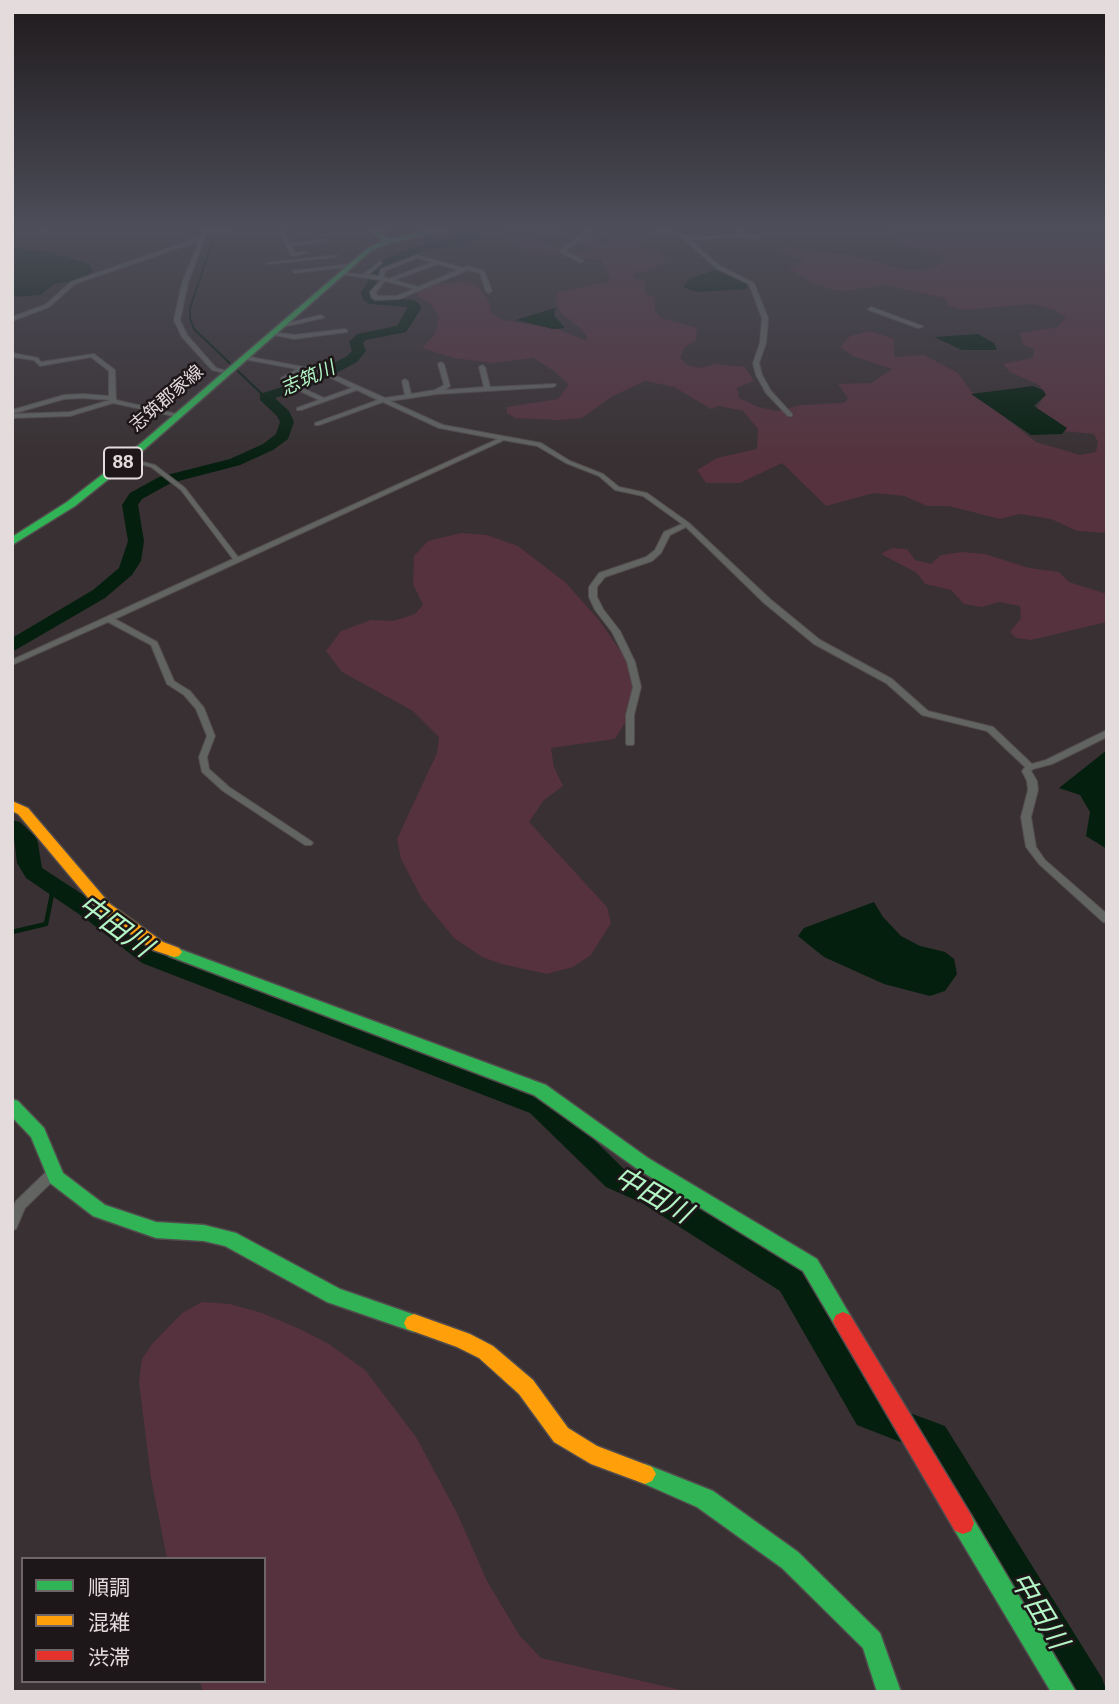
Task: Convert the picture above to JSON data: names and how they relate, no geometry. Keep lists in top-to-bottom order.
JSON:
{
  "streets": {
    "street": ["志筑郡家線", "88"]
  },
  "water": ["志筑川", "中田川"],
  "legend": ["順調", "混雑", "渋滞"]
}
